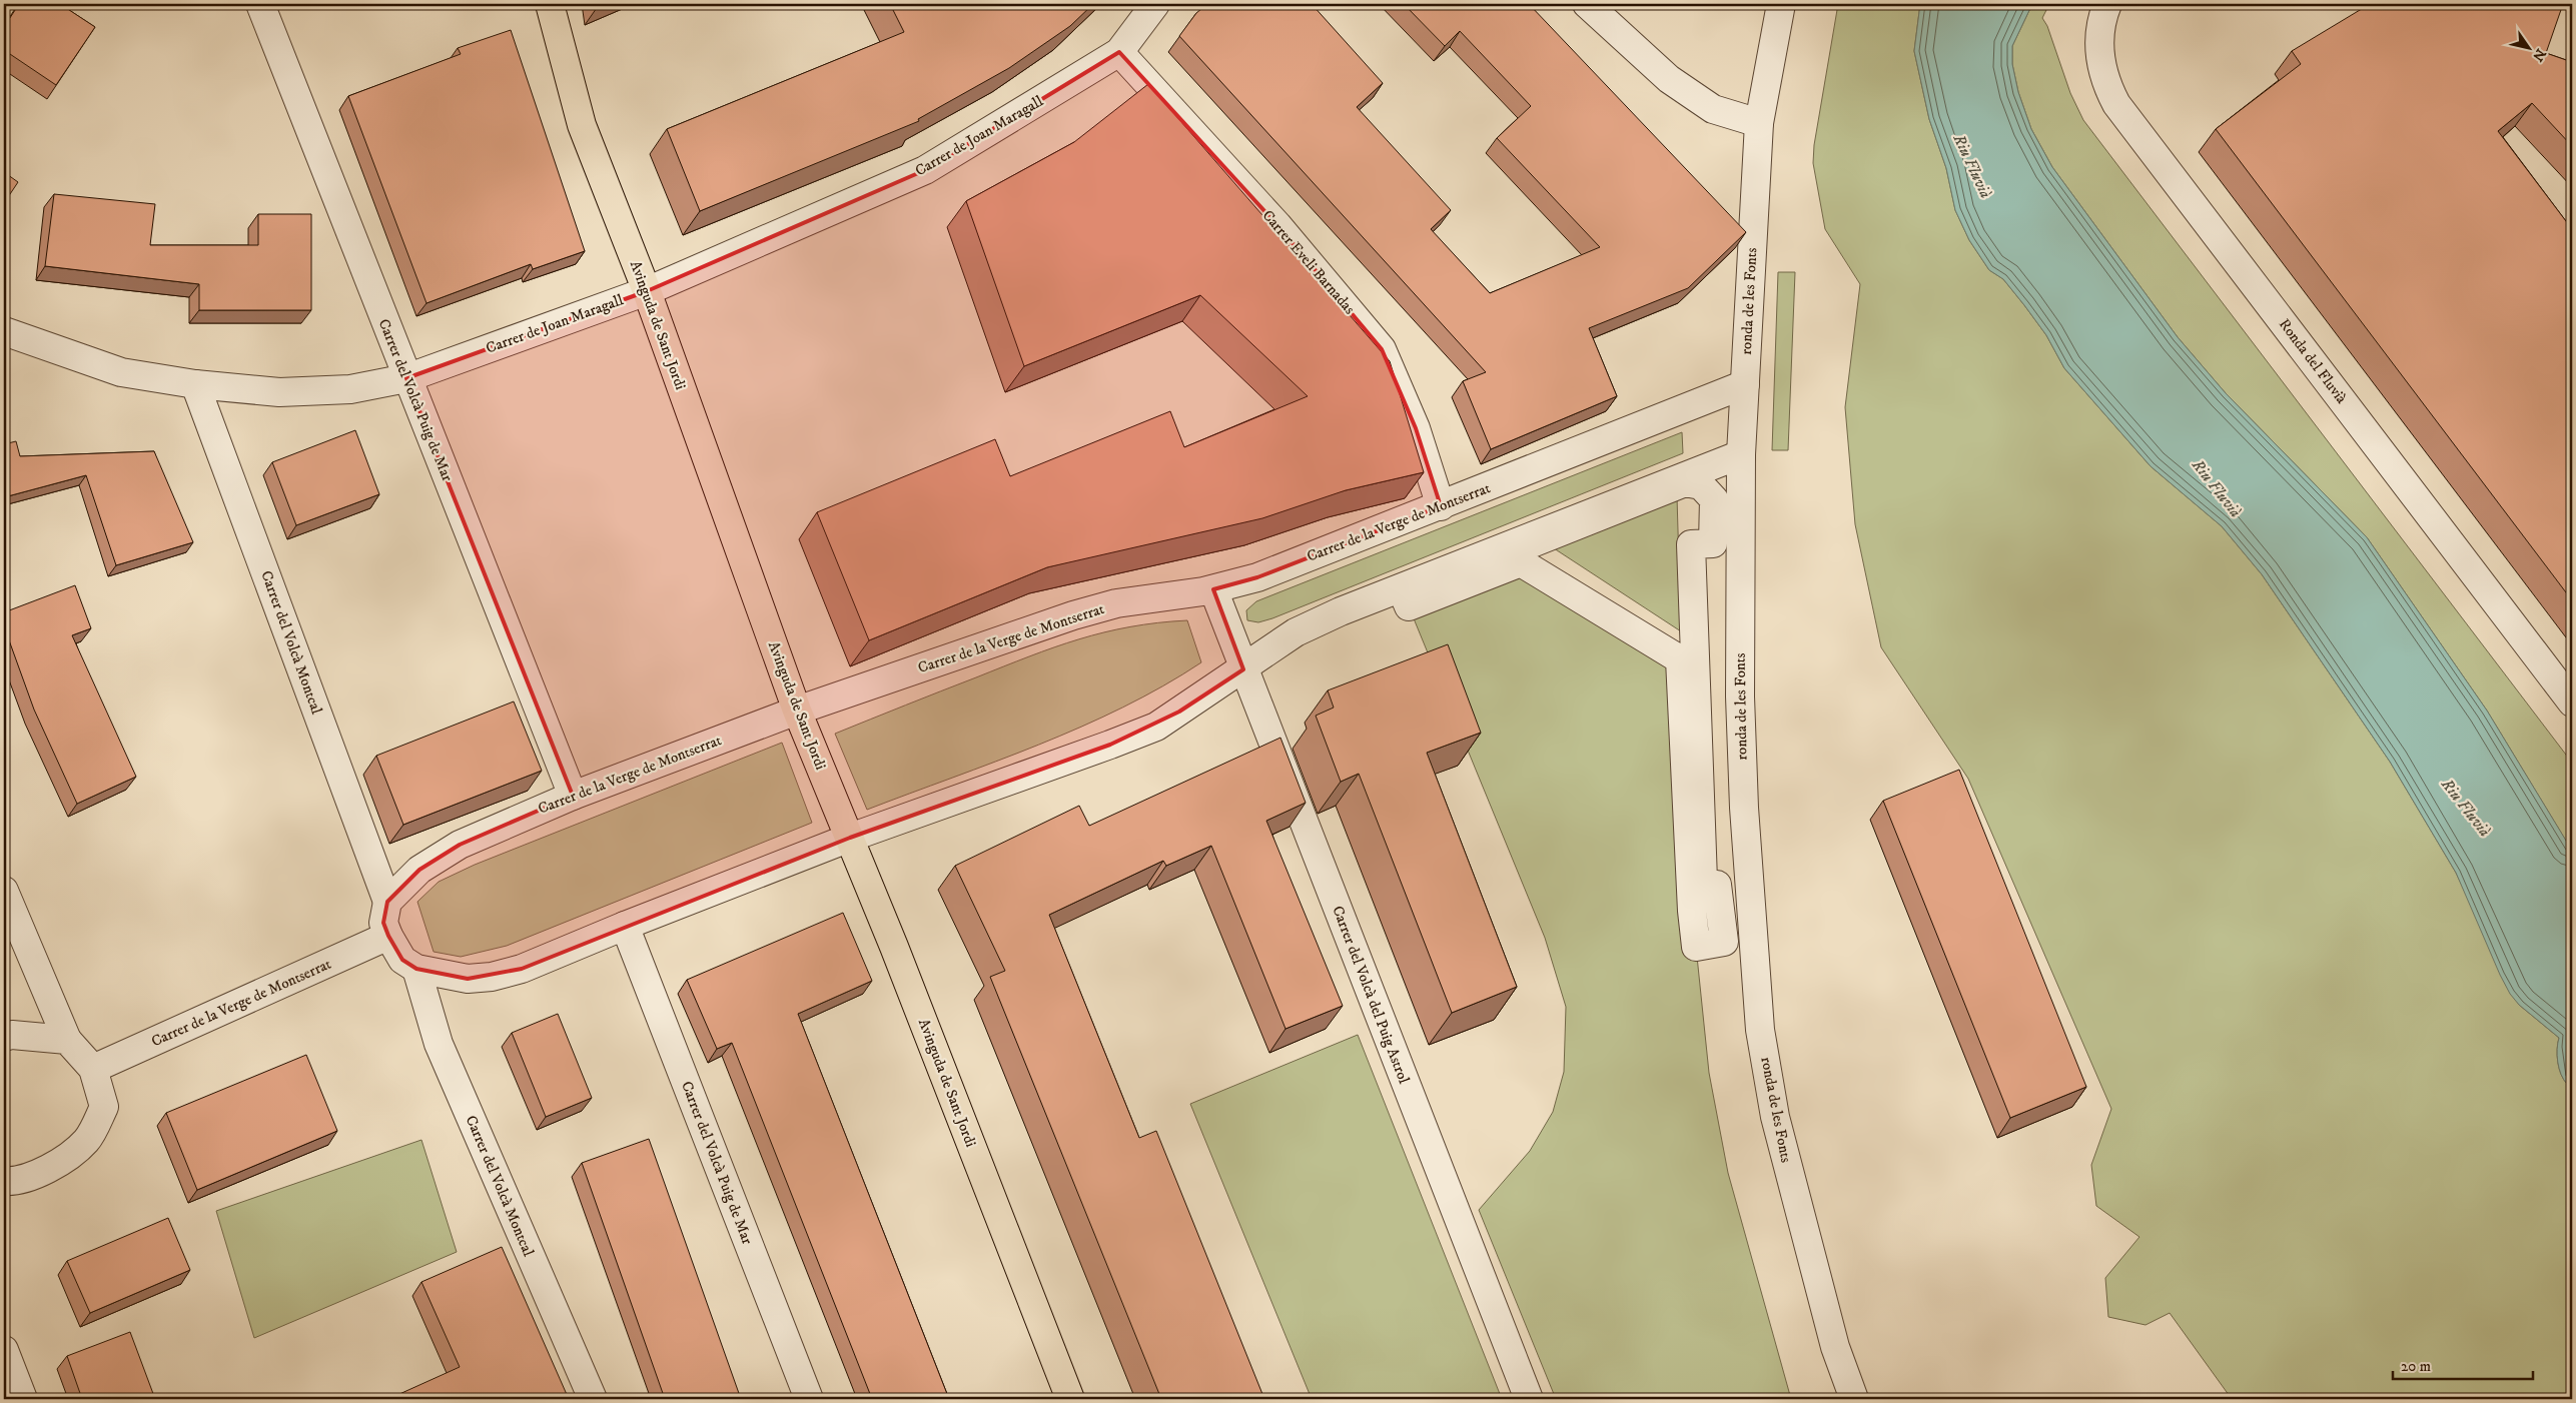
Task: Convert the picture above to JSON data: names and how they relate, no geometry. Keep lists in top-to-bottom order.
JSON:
{
  "streets": {
    "main road": ["Avinguda de Sant Jordi"],
    "street": [
      "Carrer de Joan Maragall",
      "Carrer Eveli Barnadas",
      "ronda de les Fonts",
      "Ronda del Fluvià",
      "Carrer del Volcà Puig de Mar",
      "Carrer de la Verge de Montserrat",
      "Carrer del Volcà Montcal",
      "Carrer del Volcà del Puig Astrol"
    ]
  },
  "crossings": [
    ["Carrer de Joan Maragall", "Carrer Eveli Barnadas"],
    ["Carrer de Joan Maragall", "Avinguda de Sant Jordi"],
    ["Carrer de Joan Maragall", "Carrer del Volcà Puig de Mar"],
    ["Carrer de Joan Maragall", "Carrer del Volcà Montcal"],
    ["Carrer Eveli Barnadas", "Carrer de la Verge de Montserrat"],
    ["ronda de les Fonts", "Carrer de la Verge de Montserrat"],
    ["Avinguda de Sant Jordi", "Carrer de la Verge de Montserrat"],
    ["Carrer del Volcà Puig de Mar", "Carrer de la Verge de Montserrat"],
    ["Carrer de la Verge de Montserrat", "Carrer del Volcà Montcal"],
    ["Carrer de la Verge de Montserrat", "Carrer del Volcà del Puig Astrol"]
  ],
  "water": ["Riu Fluvià"],
  "scale_bar": "20 m",
  "north": "bottom right"
}
